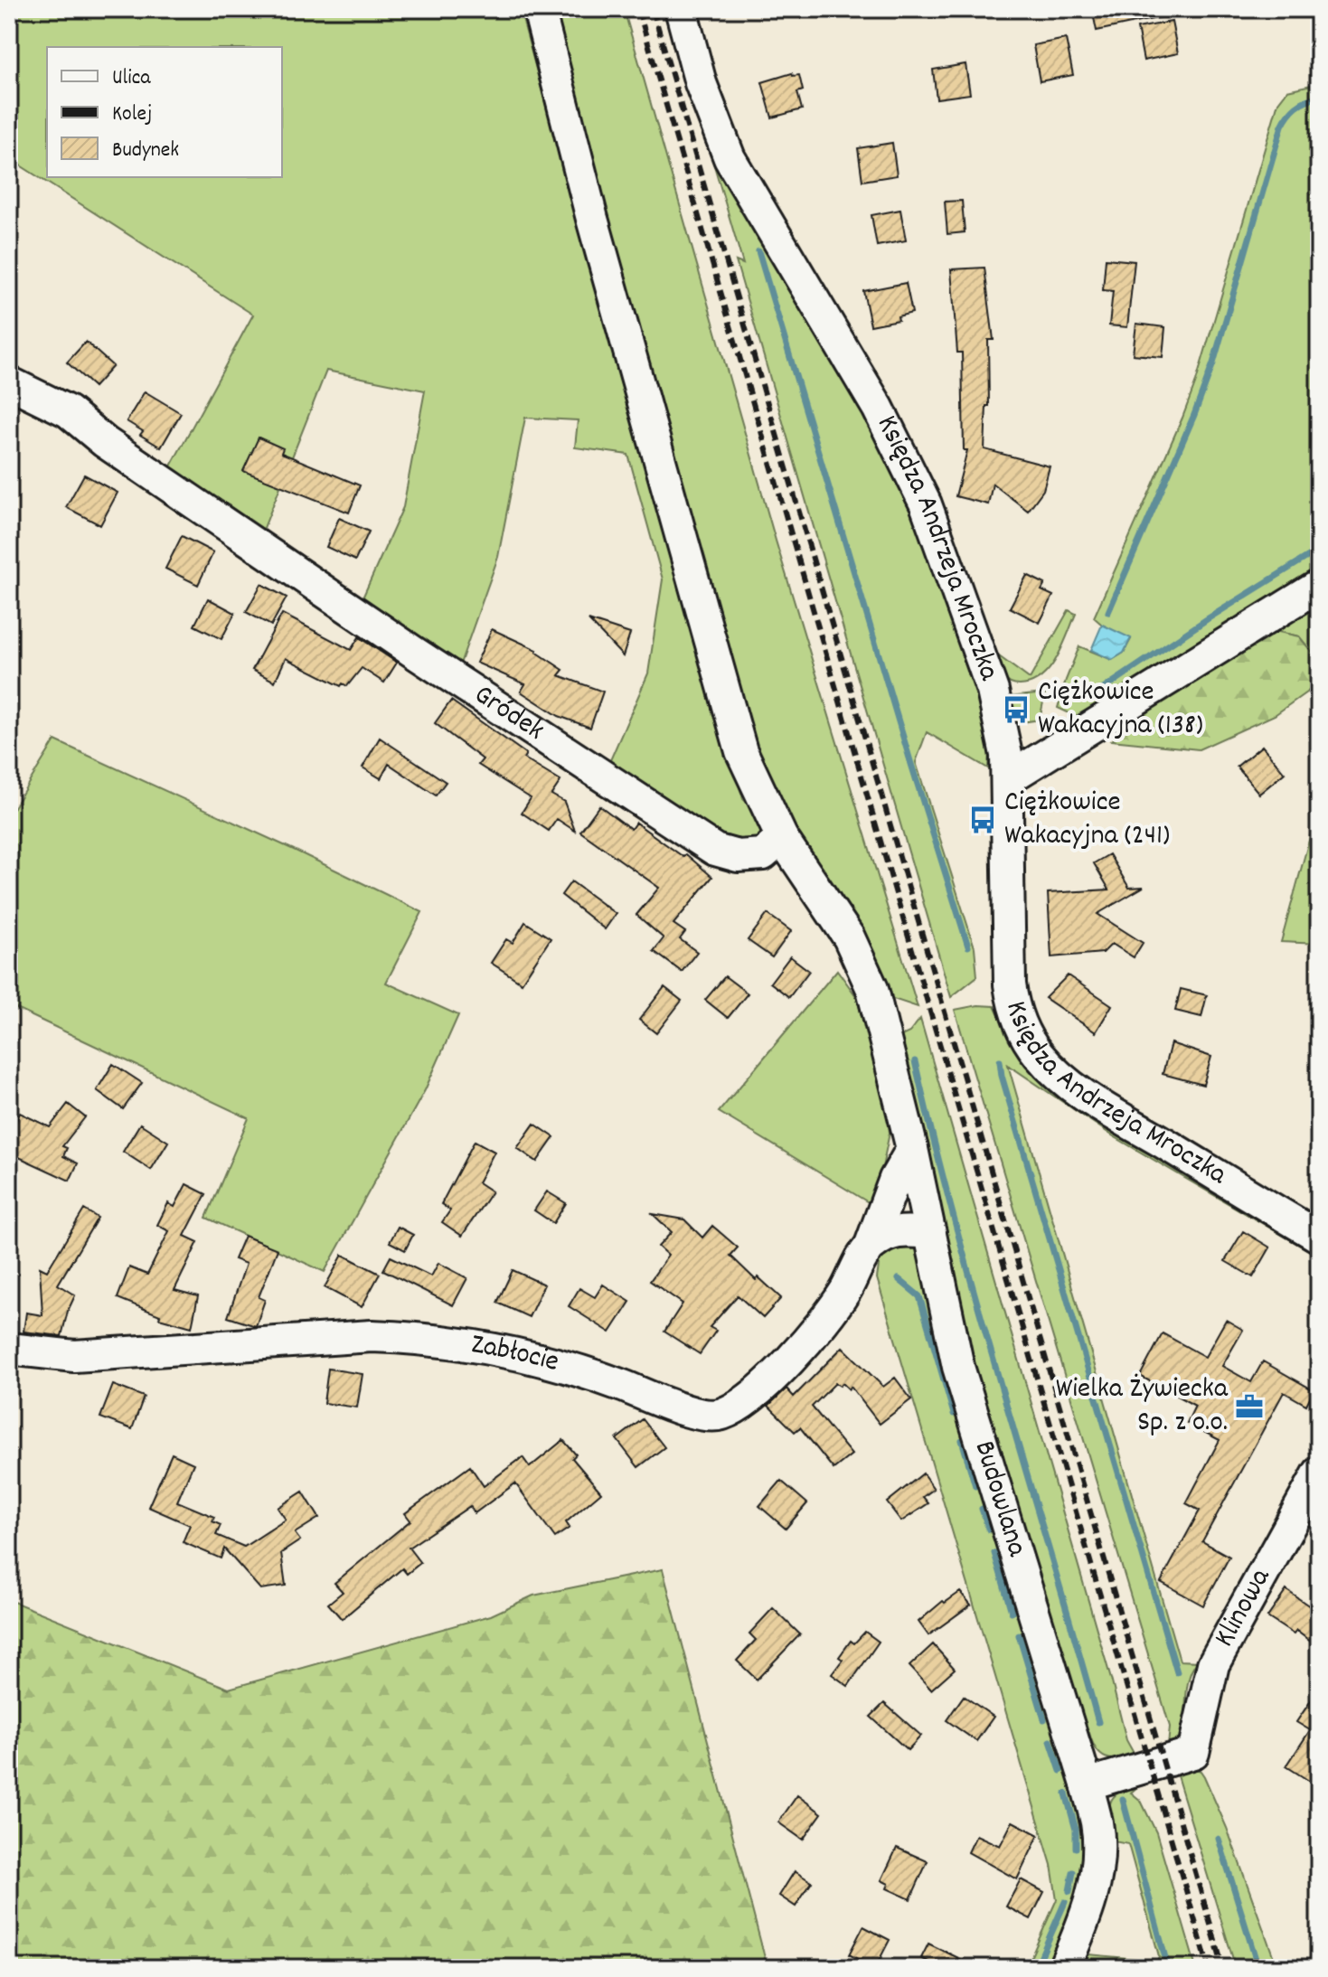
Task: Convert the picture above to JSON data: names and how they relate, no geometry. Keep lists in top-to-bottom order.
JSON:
{
  "streets": {
    "street": [
      "Księdza Andrzeja Mroczka",
      "Gródek",
      "Zabłocie",
      "Budowlana",
      "Klinowa"
    ]
  },
  "crossings": [
    ["Gródek", "Budowlana"],
    ["Zabłocie", "Budowlana"],
    ["Budowlana", "Klinowa"]
  ],
  "places": {
    "bus stop": ["Ciężkowice Wakacyjna (138)", "Ciężkowice Wakacyjna (241)"],
    "office": ["Wielka Żywiecka Sp. z o.o."]
  },
  "legend": ["Ulica", "Kolej", "Budynek"]
}
